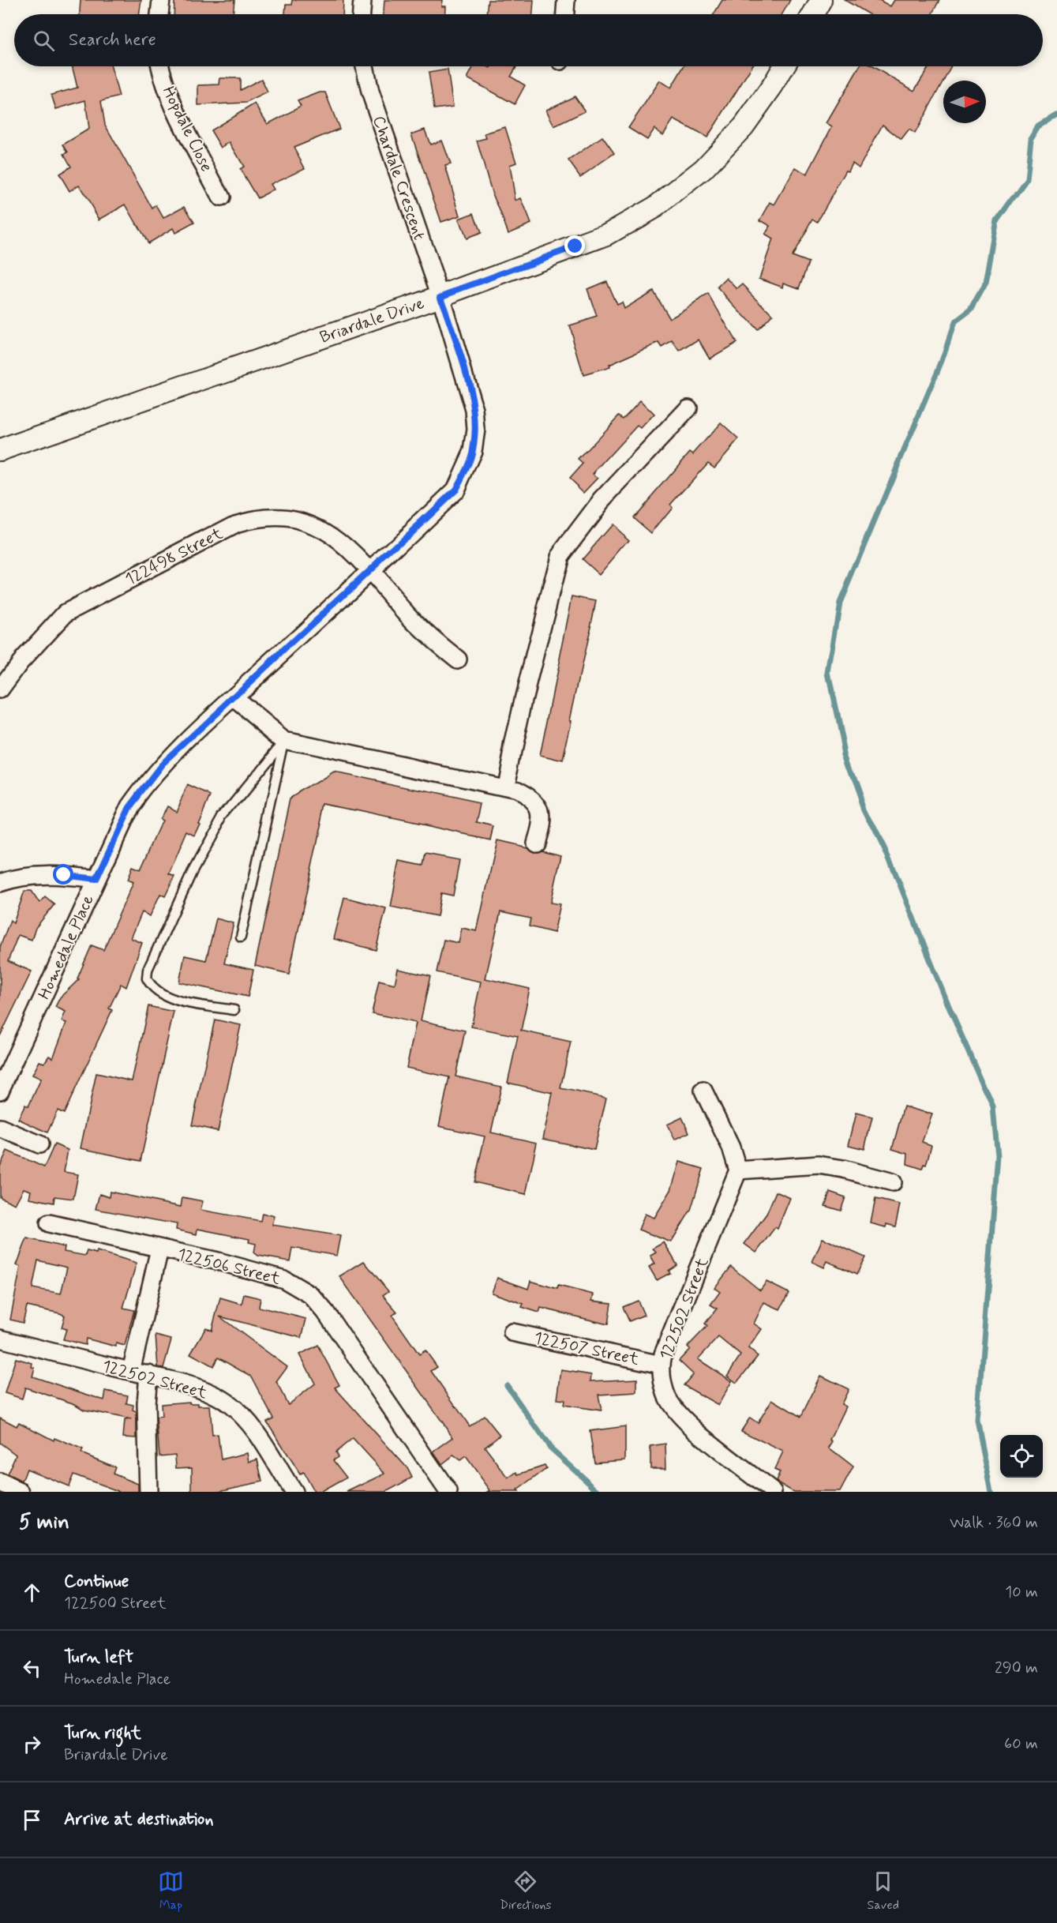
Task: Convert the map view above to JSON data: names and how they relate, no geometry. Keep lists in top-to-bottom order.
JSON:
{
  "streets": {
    "street": [
      "Hopdale Close",
      "Chardale Crescent",
      "Briardale Drive",
      "122498 Street",
      "Homedale Place",
      "122506 Street",
      "122502 Street",
      "122507 Street"
    ]
  },
  "crossings": [
    ["Chardale Crescent", "Briardale Drive"],
    ["Chardale Crescent", "Homedale Place"],
    ["Briardale Drive", "Homedale Place"],
    ["122498 Street", "Homedale Place"],
    ["122502 Street", "122507 Street"]
  ],
  "north": "right",
  "page": {
    "search": "Search here",
    "heading": ["5 min", "Walk · 360 m"],
    "list": [
      ["Continue", "122500 Street", "10 m"],
      ["Turn left", "Homedale Place", "290 m"],
      ["Turn right", "Briardale Drive", "60 m"],
      "Arrive at destination"
    ],
    "nav": ["Map", "Directions", "Saved"]
  }
}
